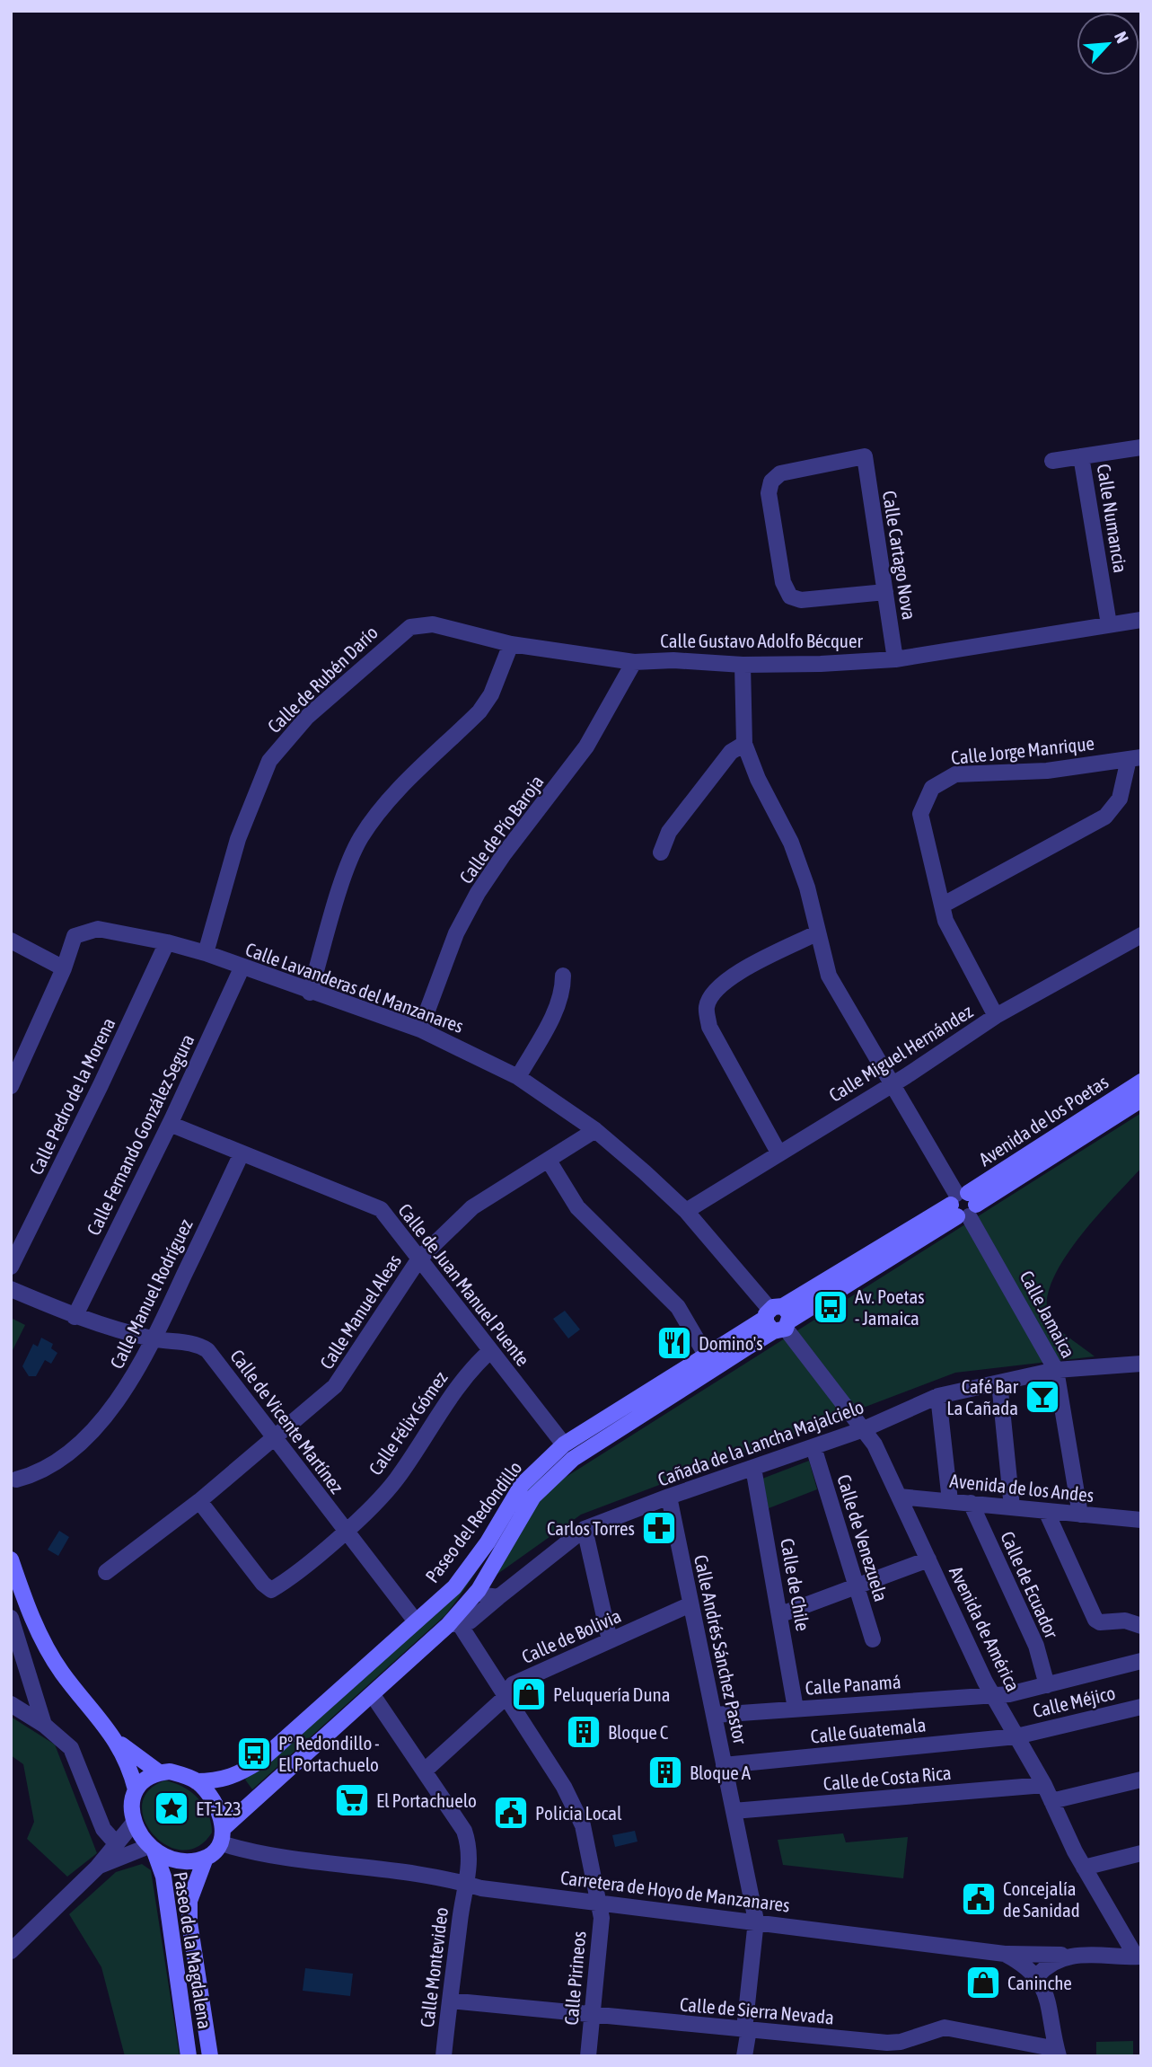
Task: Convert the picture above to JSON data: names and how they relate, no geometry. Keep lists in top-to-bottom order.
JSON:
{
  "streets": {
    "main road": ["Avenida de los Poetas", "Paseo del Redondillo", "Paseo de la Magdalena"],
    "street": [
      "Calle Numancia",
      "Calle Cartago Nova",
      "Calle Gustavo Adolfo Bécquer",
      "Calle de Rubén Darío",
      "Calle Jorge Manrique",
      "Calle de Pío Baroja",
      "Calle Lavanderas del Manzanares",
      "Calle Miguel Hernández",
      "Calle Pedro de la Morena",
      "Calle Fernando González Segura",
      "Calle de Juan Manuel Puente",
      "Calle Manuel Rodríguez",
      "Calle Manuel Aleas",
      "Calle Jamaica",
      "Calle de Vicente Martínez",
      "Calle Félix Gómez",
      "Cañada de la Lancha Majalcielo",
      "Avenida de los Andes",
      "Calle de Venezuela",
      "Calle de Chile",
      "Calle de Ecuador",
      "Avenida de América",
      "Calle de Bolivia",
      "Calle Andrés Sánchez Pastor",
      "Calle Panamá",
      "Calle Méjico",
      "Calle Guatemala",
      "Calle de Costa Rica",
      "Carretera de Hoyo de Manzanares",
      "Calle Montevideo",
      "Calle Pirineos",
      "Calle de Sierra Nevada"
    ]
  },
  "crossings": [
    ["Calle Numancia", "Calle Gustavo Adolfo Bécquer"],
    ["Calle Cartago Nova", "Calle Gustavo Adolfo Bécquer"],
    ["Calle Gustavo Adolfo Bécquer", "Calle de Rubén Darío"],
    ["Calle Gustavo Adolfo Bécquer", "Calle de Pío Baroja"],
    ["Calle Gustavo Adolfo Bécquer", "Calle Jamaica"],
    ["Calle de Rubén Darío", "Calle Lavanderas del Manzanares"],
    ["Calle Jorge Manrique", "Calle Miguel Hernández"],
    ["Calle de Pío Baroja", "Calle Lavanderas del Manzanares"],
    ["Calle Lavanderas del Manzanares", "Calle Miguel Hernández"],
    ["Calle Lavanderas del Manzanares", "Calle Pedro de la Morena"],
    ["Calle Lavanderas del Manzanares", "Avenida de los Poetas"],
    ["Calle Lavanderas del Manzanares", "Calle Fernando González Segura"],
    ["Calle Lavanderas del Manzanares", "Calle Manuel Aleas"],
    ["Calle Lavanderas del Manzanares", "Paseo del Redondillo"],
    ["Calle Lavanderas del Manzanares", "Avenida de América"],
    ["Calle Miguel Hernández", "Calle Jamaica"],
    ["Avenida de los Poetas", "Calle Jamaica"],
    ["Avenida de los Poetas", "Paseo del Redondillo"],
    ["Avenida de los Poetas", "Avenida de América"],
    ["Calle Fernando González Segura", "Calle de Juan Manuel Puente"],
    ["Calle Fernando González Segura", "Calle de Vicente Martínez"],
    ["Calle de Juan Manuel Puente", "Calle Manuel Rodríguez"],
    ["Calle de Juan Manuel Puente", "Calle Manuel Aleas"],
    ["Calle de Juan Manuel Puente", "Calle Félix Gómez"],
    ["Calle de Juan Manuel Puente", "Paseo del Redondillo"],
    ["Calle Manuel Rodríguez", "Calle de Vicente Martínez"],
    ["Calle Manuel Aleas", "Calle de Vicente Martínez"],
    ["Calle Manuel Aleas", "Calle Félix Gómez"],
    ["Calle Jamaica", "Cañada de la Lancha Majalcielo"],
    ["Calle Jamaica", "Avenida de los Andes"],
    ["Calle de Vicente Martínez", "Calle Félix Gómez"],
    ["Calle de Vicente Martínez", "Paseo del Redondillo"],
    ["Cañada de la Lancha Majalcielo", "Paseo del Redondillo"],
    ["Cañada de la Lancha Majalcielo", "Calle de Venezuela"],
    ["Cañada de la Lancha Majalcielo", "Calle de Chile"],
    ["Cañada de la Lancha Majalcielo", "Avenida de América"],
    ["Cañada de la Lancha Majalcielo", "Calle Andrés Sánchez Pastor"],
    ["Cañada de la Lancha Majalcielo", "Calle Pirineos"],
    ["Avenida de los Andes", "Calle de Ecuador"],
    ["Avenida de los Andes", "Avenida de América"],
    ["Paseo del Redondillo", "Avenida de América"],
    ["Paseo del Redondillo", "Carretera de Hoyo de Manzanares"],
    ["Paseo del Redondillo", "Paseo de la Magdalena"],
    ["Paseo del Redondillo", "Calle Montevideo"],
    ["Paseo del Redondillo", "Calle Pirineos"],
    ["Calle de Chile", "Calle Panamá"],
    ["Calle de Ecuador", "Calle Panamá"],
    ["Avenida de América", "Calle Panamá"],
    ["Avenida de América", "Calle Méjico"],
    ["Avenida de América", "Calle Guatemala"],
    ["Avenida de América", "Calle de Costa Rica"],
    ["Calle de Bolivia", "Calle Andrés Sánchez Pastor"],
    ["Calle de Bolivia", "Calle Montevideo"],
    ["Calle de Bolivia", "Calle Pirineos"],
    ["Calle Andrés Sánchez Pastor", "Calle Panamá"],
    ["Calle Andrés Sánchez Pastor", "Calle Guatemala"],
    ["Calle Andrés Sánchez Pastor", "Calle de Costa Rica"],
    ["Calle Andrés Sánchez Pastor", "Carretera de Hoyo de Manzanares"],
    ["Calle Andrés Sánchez Pastor", "Calle de Sierra Nevada"],
    ["Calle Méjico", "Calle Guatemala"],
    ["Carretera de Hoyo de Manzanares", "Paseo de la Magdalena"],
    ["Carretera de Hoyo de Manzanares", "Calle Montevideo"],
    ["Carretera de Hoyo de Manzanares", "Calle Pirineos"],
    ["Calle Montevideo", "Calle de Sierra Nevada"],
    ["Calle Pirineos", "Calle de Sierra Nevada"]
  ],
  "places": {
    "bus stop": ["Av. Poetas - Jamaica", "Pº Redondillo - El Portachuelo"],
    "restaurant": ["Domino's"],
    "bar": ["Café Bar La Cañada"],
    "pharmacy": ["Carlos Torres"],
    "shop": ["Peluquería Duna", "Caninche"],
    "building": ["Bloque C", "Bloque A"],
    "supermarket": ["El Portachuelo"],
    "place": ["ET-123"],
    "public building": ["Policia Local", "Concejalía de Sanidad"]
  },
  "north": "top right"
}
